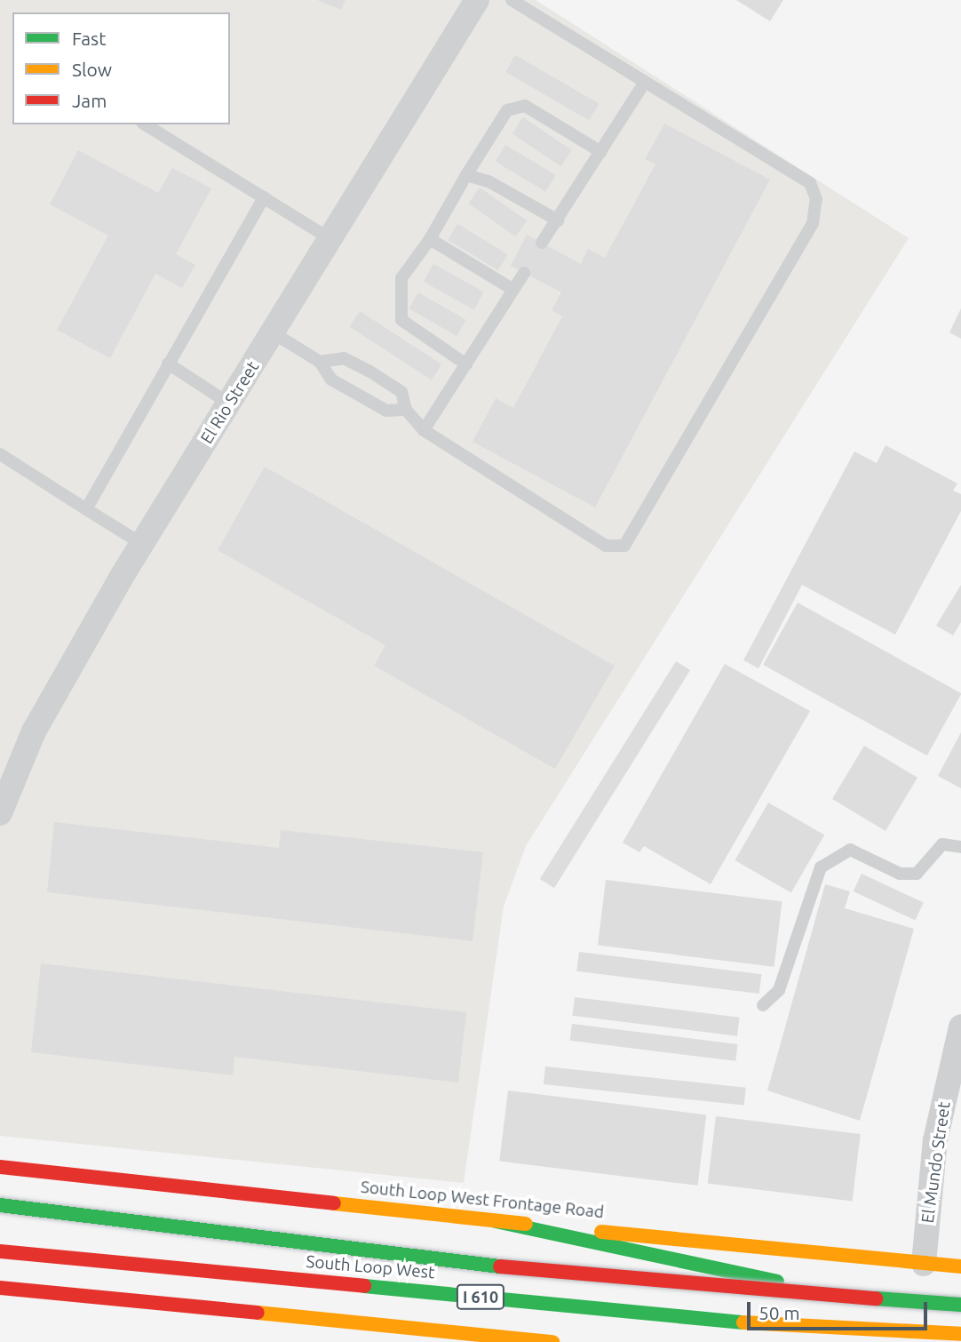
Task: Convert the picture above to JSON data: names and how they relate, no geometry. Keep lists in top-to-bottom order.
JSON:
{
  "streets": {
    "main road": ["South Loop West Frontage Road", "South Loop West", "I 610"],
    "street": ["El Rio Street", "El Mundo Street"]
  },
  "crossings": [
    ["El Mundo Street", "South Loop West Frontage Road"]
  ],
  "legend": ["Fast", "Slow", "Jam"],
  "scale_bar": "50 m"
}
